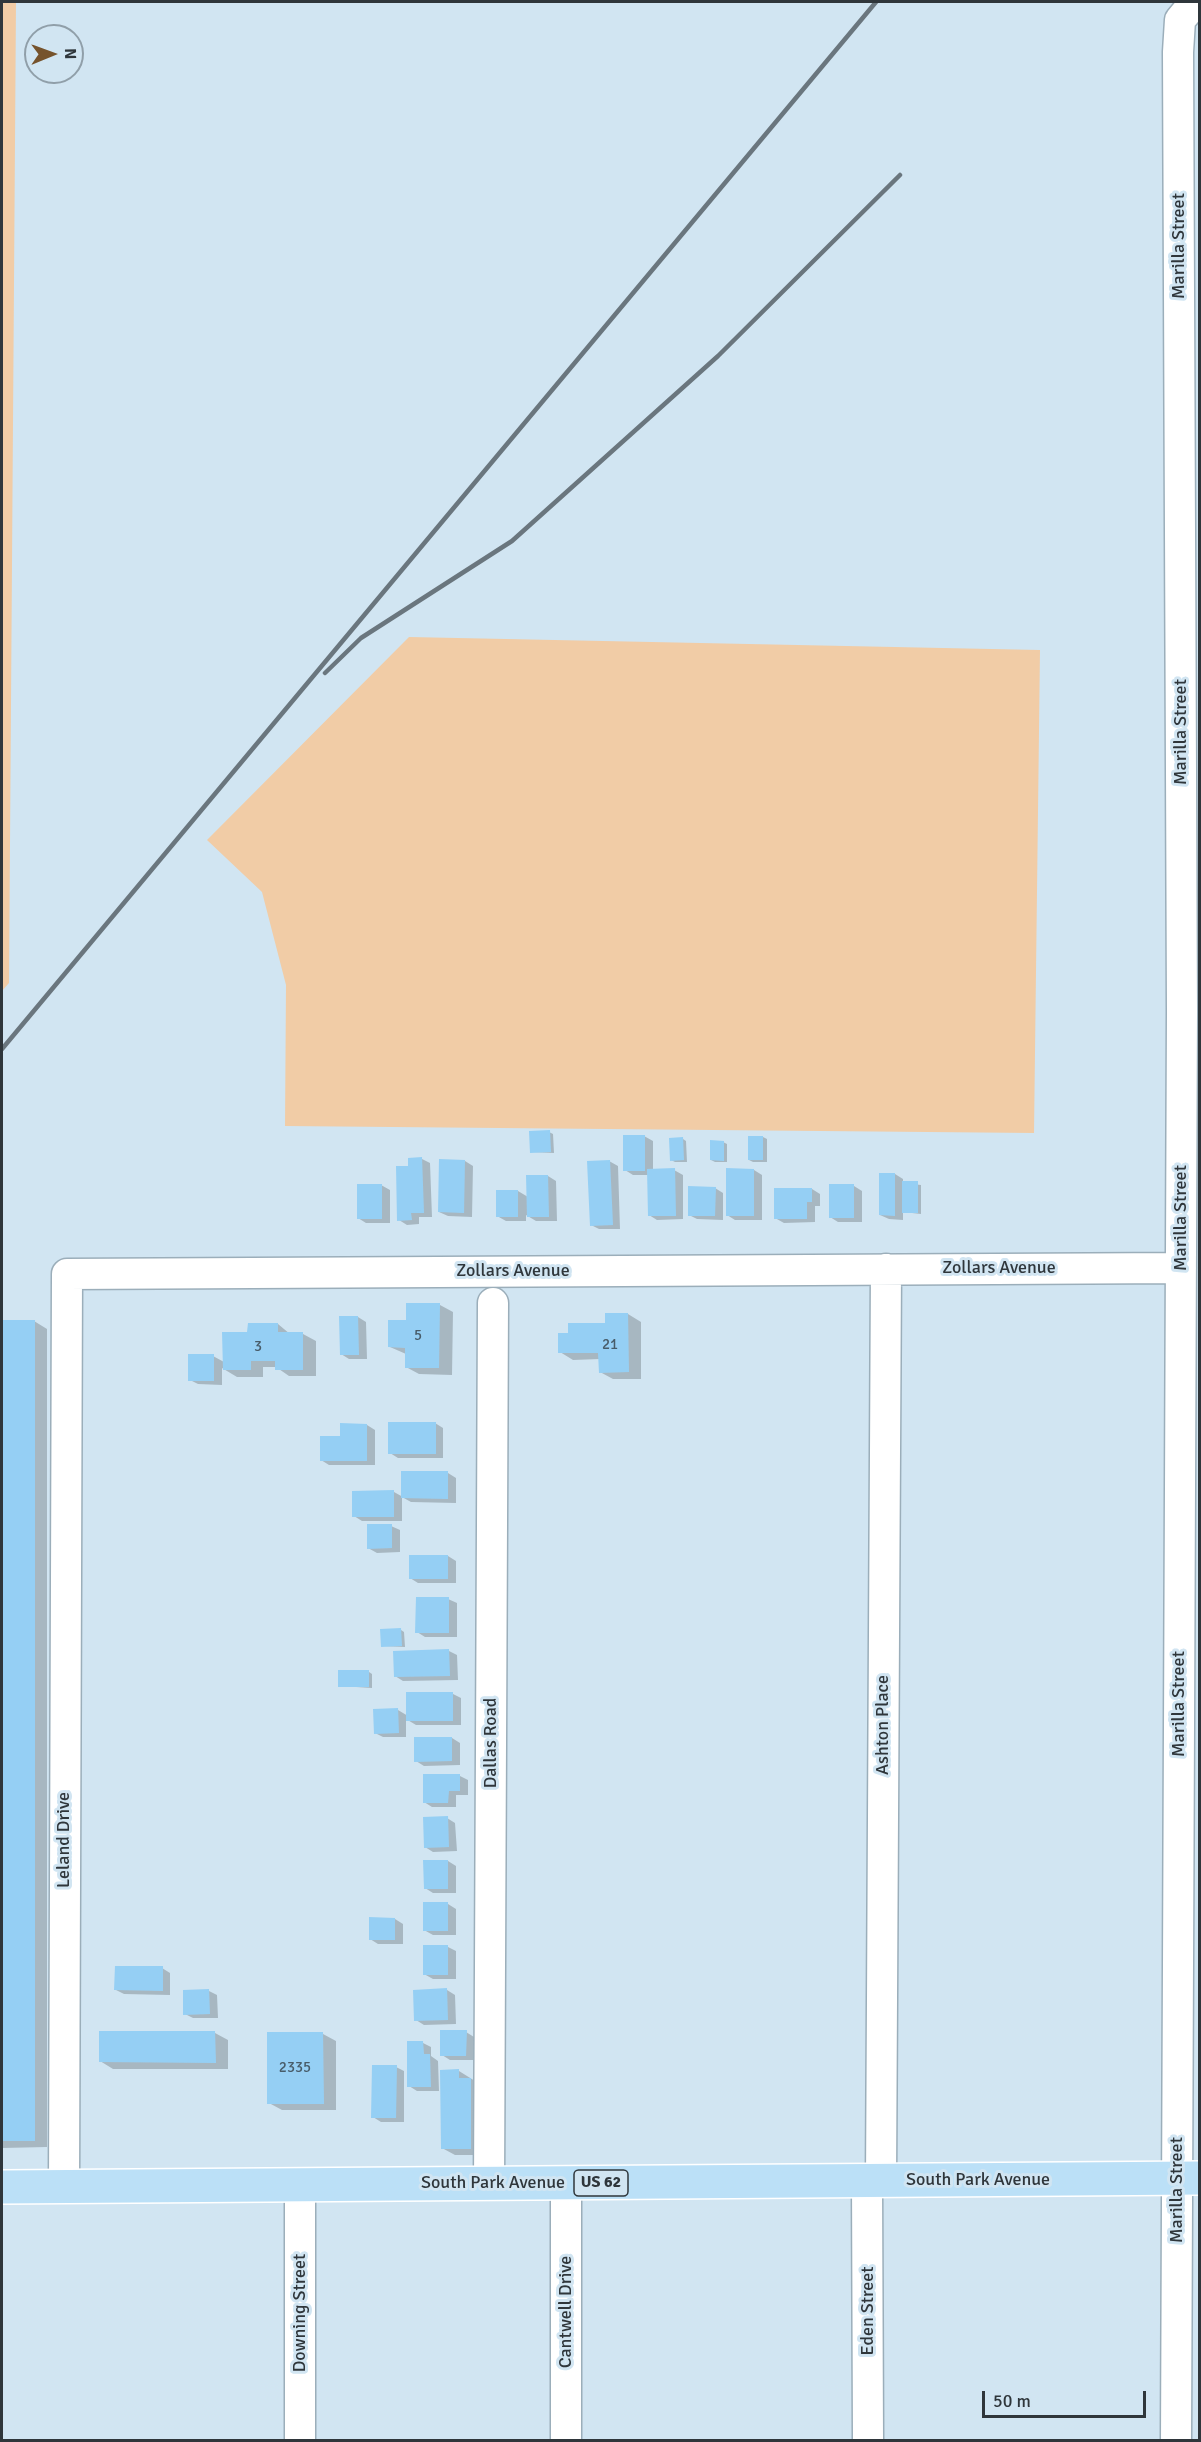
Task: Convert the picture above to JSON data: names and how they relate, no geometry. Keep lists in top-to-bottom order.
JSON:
{
  "streets": {
    "main road": ["South Park Avenue", "US 62"],
    "street": [
      "Marilla Street",
      "Zollars Avenue",
      "Ashton Place",
      "Dallas Road",
      "Leland Drive",
      "Eden Street",
      "Cantwell Drive",
      "Downing Street"
    ]
  },
  "crossings": [
    ["Marilla Street", "Zollars Avenue"],
    ["Marilla Street", "South Park Avenue"],
    ["Zollars Avenue", "Ashton Place"],
    ["Zollars Avenue", "Leland Drive"],
    ["Ashton Place", "South Park Avenue"],
    ["Ashton Place", "Eden Street"],
    ["Dallas Road", "South Park Avenue"],
    ["Leland Drive", "South Park Avenue"],
    ["South Park Avenue", "Eden Street"],
    ["South Park Avenue", "Cantwell Drive"],
    ["South Park Avenue", "Downing Street"]
  ],
  "house_numbers": [
    "5",
    "21",
    "3",
    "2335"
  ],
  "scale_bar": "50 m",
  "north": "right"
}
